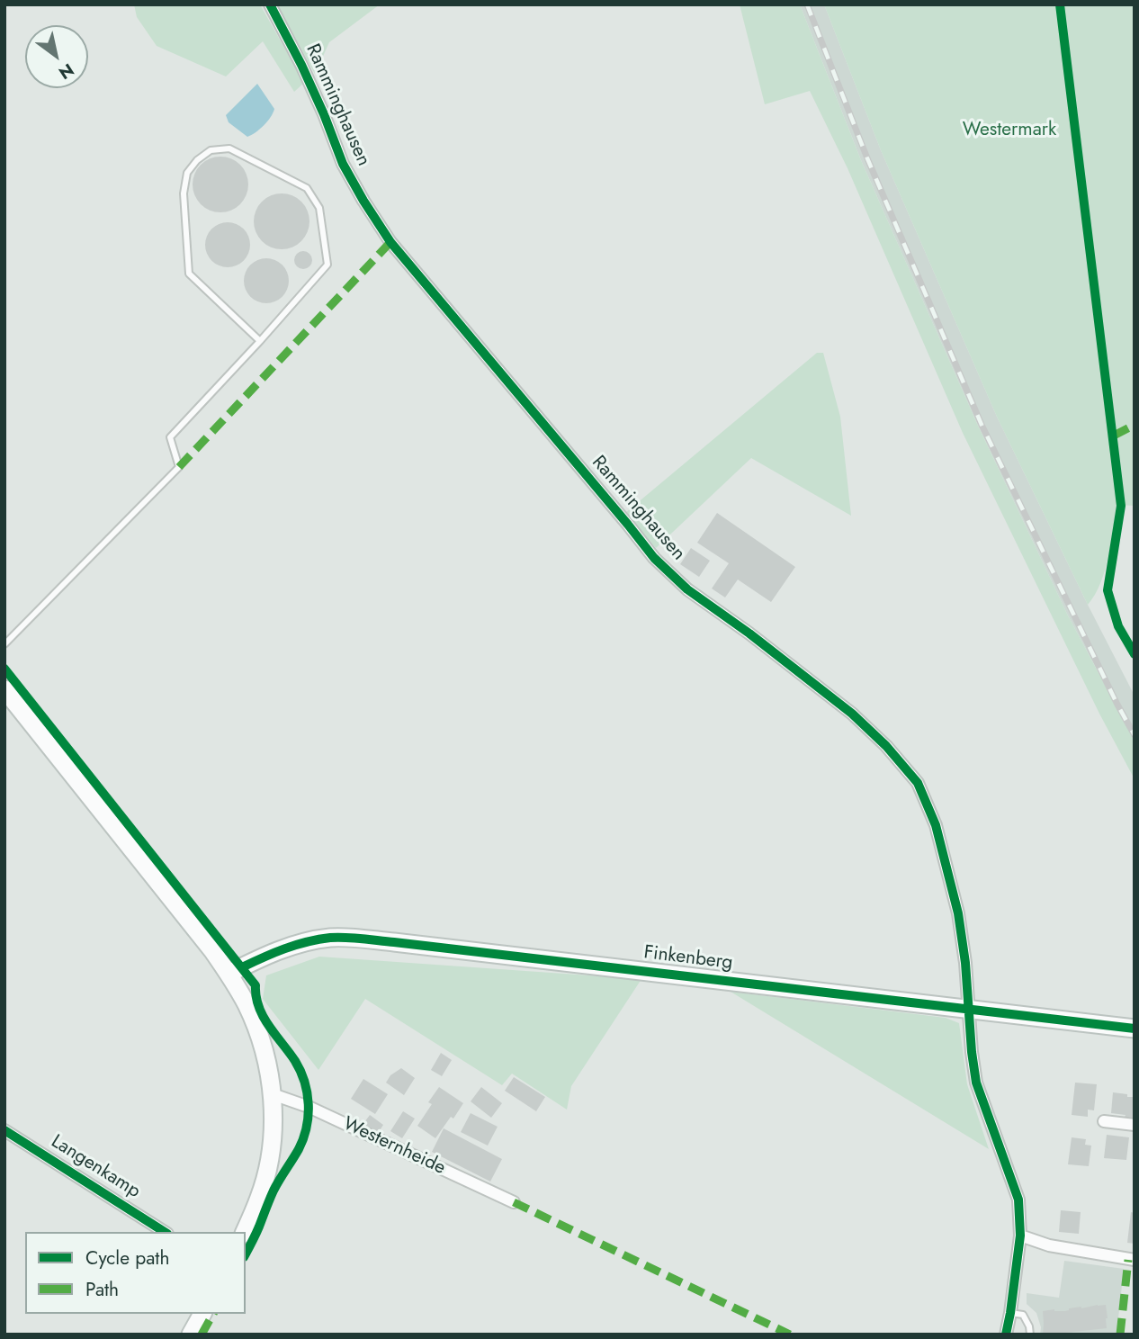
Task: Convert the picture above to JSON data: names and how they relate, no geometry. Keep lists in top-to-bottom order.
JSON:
{
  "streets": {
    "street": [
      "Ramminghausen",
      "Finkenberg",
      "Westernheide",
      "Langenkamp"
    ]
  },
  "crossings": [
    ["Ramminghausen", "Finkenberg"]
  ],
  "parks": ["Westermark"],
  "legend": ["Cycle path", "Path"],
  "north": "bottom right"
}
